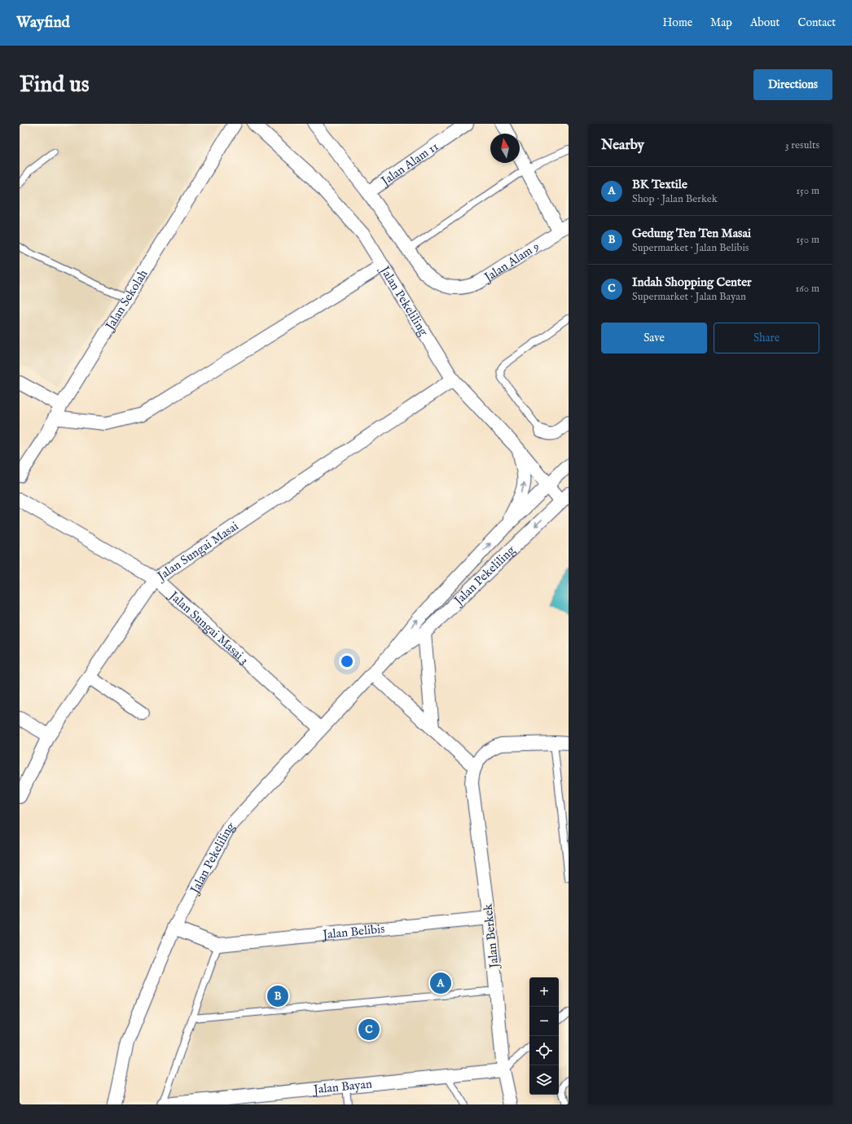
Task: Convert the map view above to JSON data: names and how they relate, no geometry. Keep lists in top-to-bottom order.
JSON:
{
  "streets": {
    "street": [
      "Jalan Alam 11",
      "Jalan Alam 9",
      "Jalan Sekolah",
      "Jalan Pekeliling",
      "Jalan Sungai Masai",
      "Jalan Sungai Masai 3",
      "Jalan Belibis",
      "Jalan Berkek",
      "Jalan Bayan"
    ]
  },
  "crossings": [
    ["Jalan Pekeliling", "Jalan Sungai Masai"],
    ["Jalan Pekeliling", "Jalan Sungai Masai 3"],
    ["Jalan Pekeliling", "Jalan Belibis"],
    ["Jalan Sungai Masai", "Jalan Sungai Masai 3"],
    ["Jalan Belibis", "Jalan Berkek"],
    ["Jalan Berkek", "Jalan Bayan"]
  ],
  "north": "top",
  "page": {
    "header": "Wayfind",
    "nav": [
      "Home",
      "Map",
      "About",
      "Contact"
    ],
    "buttons": [
      "Directions",
      ["Save", "Share"]
    ],
    "title": "Find us",
    "heading": ["Nearby", "3 results"],
    "list": [
      {
        "mark": "A",
        "name": "BK Textile",
        "note": "Shop · Jalan Berkek",
        "value": "150 m"
      },
      {
        "mark": "B",
        "name": "Gedung Ten Ten Masai",
        "note": "Supermarket · Jalan Belibis",
        "value": "150 m"
      },
      {
        "mark": "C",
        "name": "Indah Shopping Center",
        "note": "Supermarket · Jalan Bayan",
        "value": "160 m"
      }
    ],
    "pins": ["A", "B", "C"],
    "map_buttons": ["+", "−"]
  }
}
